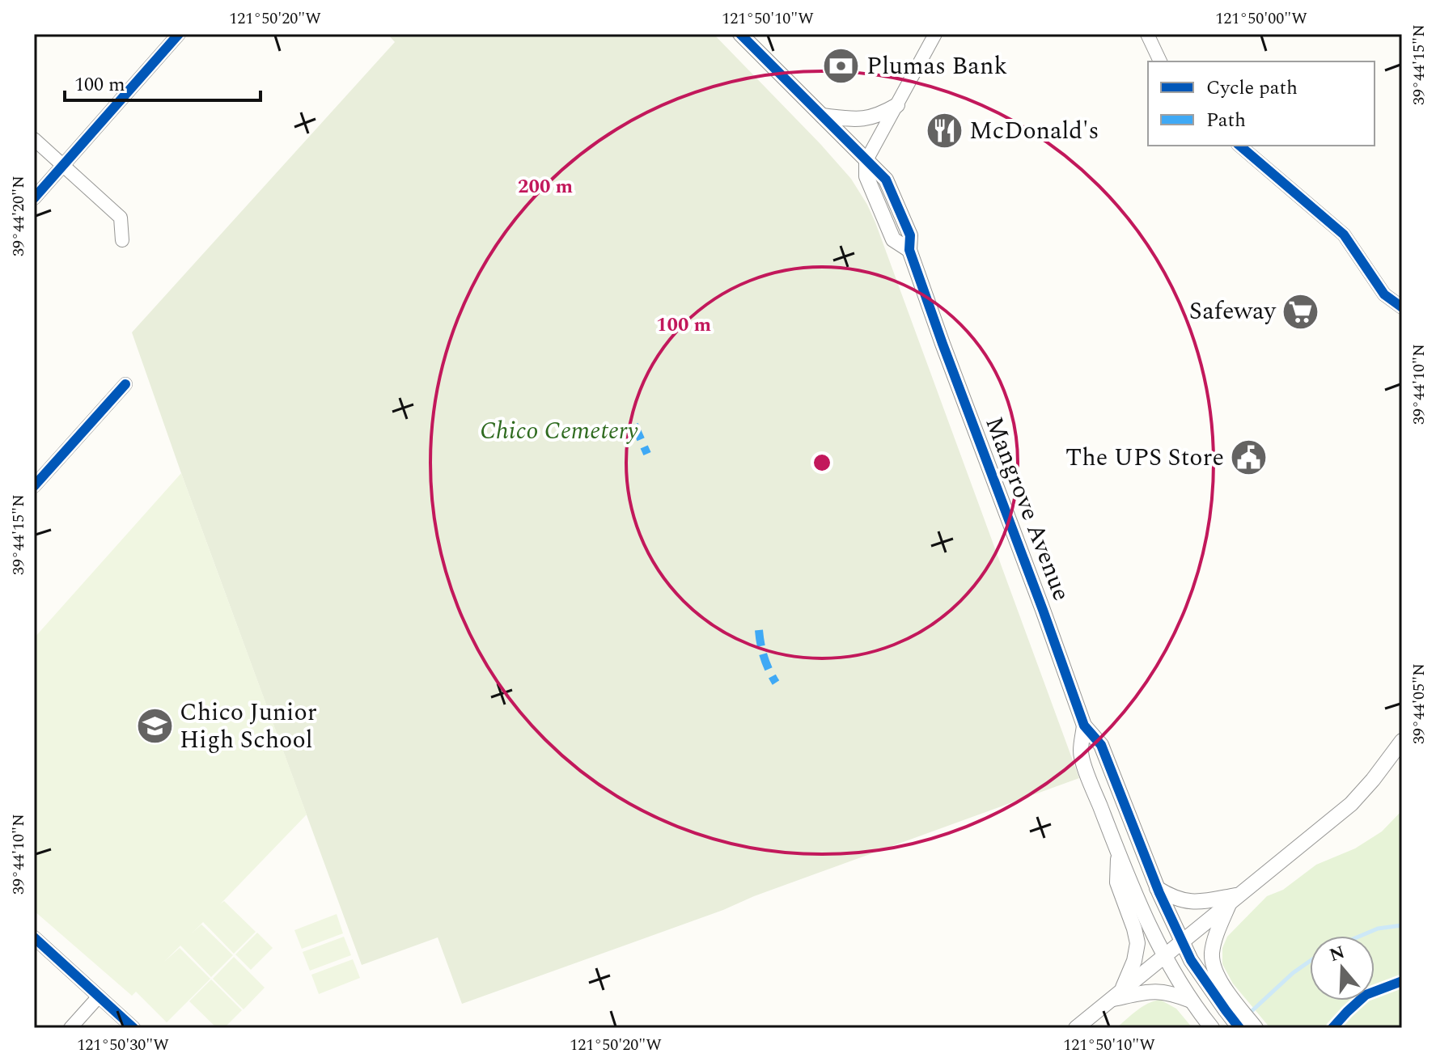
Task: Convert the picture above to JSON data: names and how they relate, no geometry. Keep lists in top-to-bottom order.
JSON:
{
  "streets": {
    "street": ["Mangrove Avenue"]
  },
  "parks": ["Chico Cemetery"],
  "places": {
    "bank": ["Plumas Bank"],
    "restaurant": ["McDonald's"],
    "supermarket": ["Safeway"],
    "public building": ["The UPS Store"],
    "school or university": ["Chico Junior High School"]
  },
  "legend": ["Cycle path", "Path"],
  "scale_bar": "100 m",
  "north": "top",
  "coordinates": [
    "121°50'20\"W",
    "121°50'10\"W",
    "121°50'00\"W",
    "39°44'15\"N",
    "39°44'20\"N",
    "39°44'10\"N",
    "39°44'05\"N",
    "121°50'30\"W"
  ],
  "rings": ["200 m", "100 m"]
}
